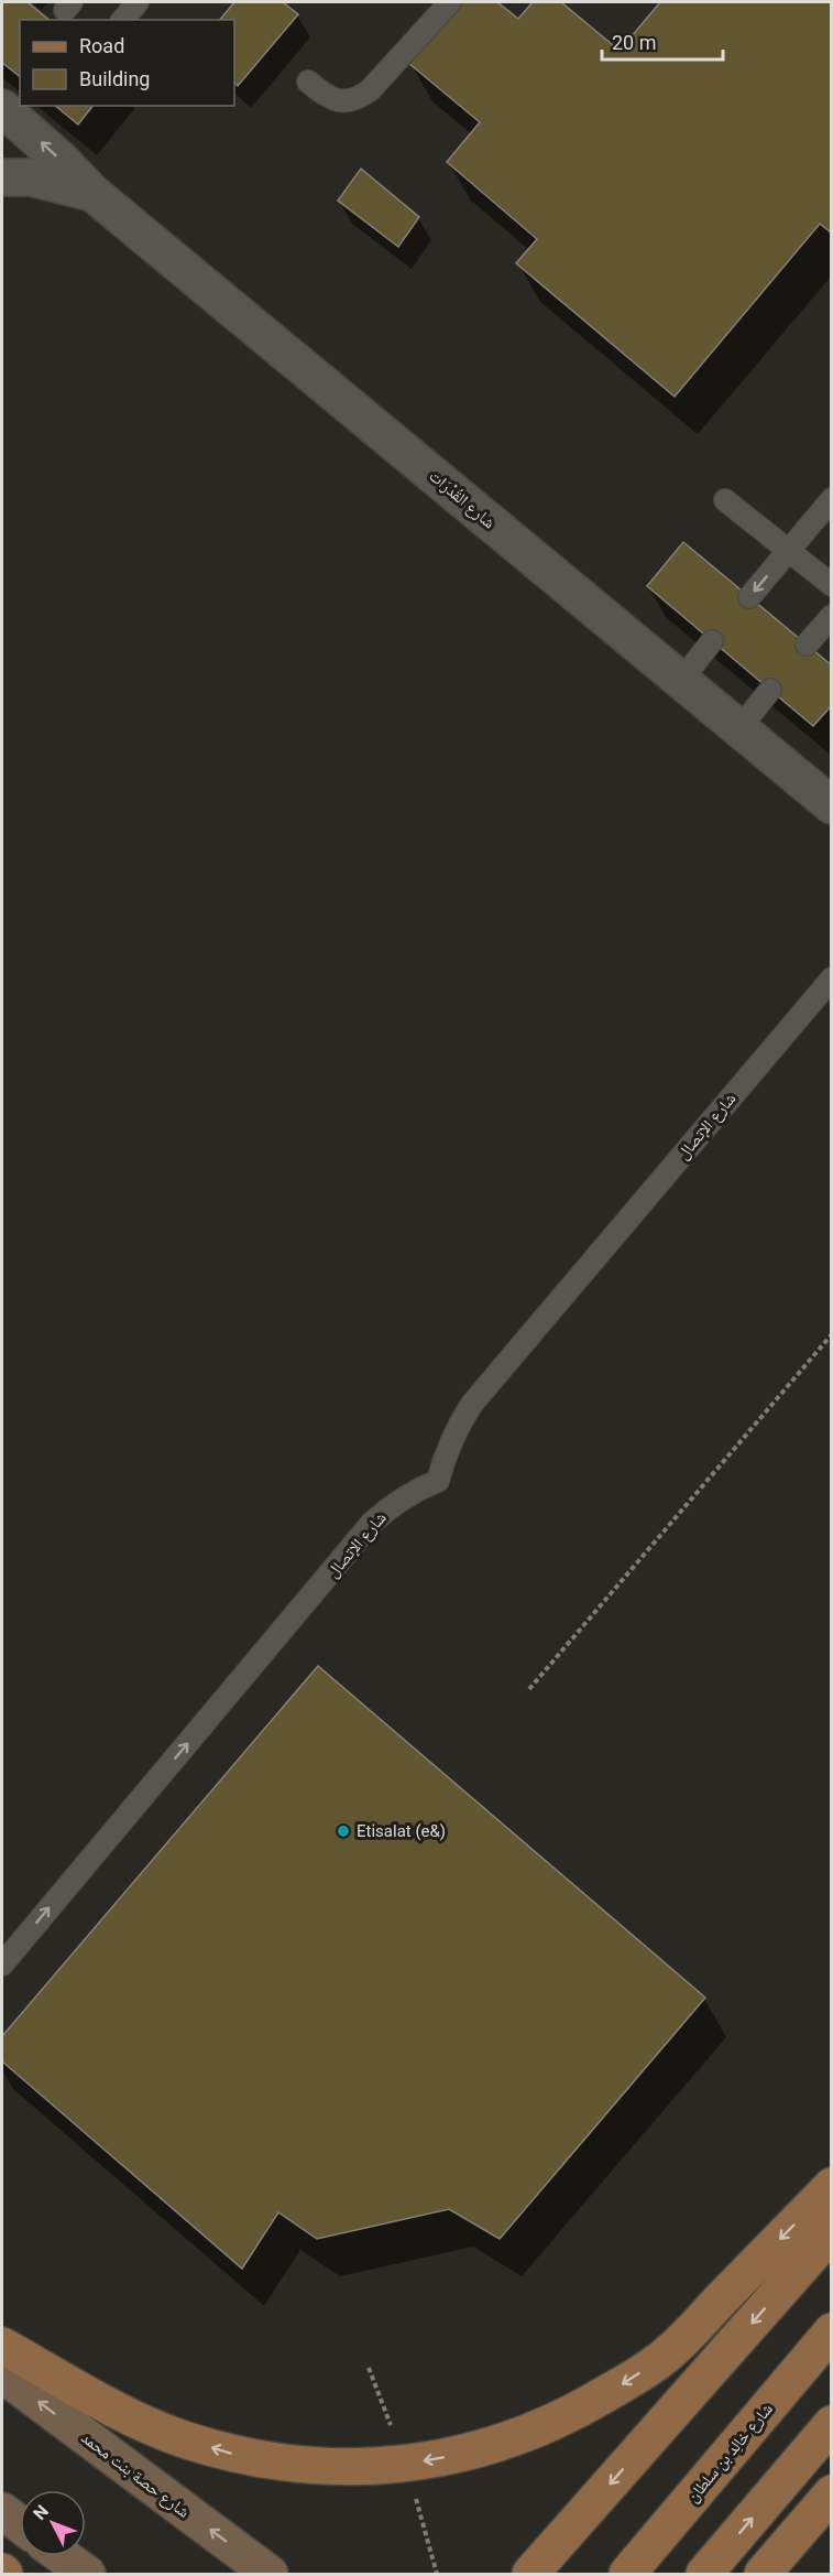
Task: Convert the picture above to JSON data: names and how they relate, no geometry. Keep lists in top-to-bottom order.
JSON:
{
  "streets": {
    "main road": ["شارع خالِد بن سلطان", "شارع حصة بنت محمد"],
    "street": ["شارع القُدْرَات"],
    "lane": ["شارع الإتصال"]
  },
  "one_way": ["شارع الإتصال"],
  "places": ["Etisalat (e&)"],
  "legend": ["Road", "Building"],
  "scale_bar": "20 m",
  "north": "top left"
}
